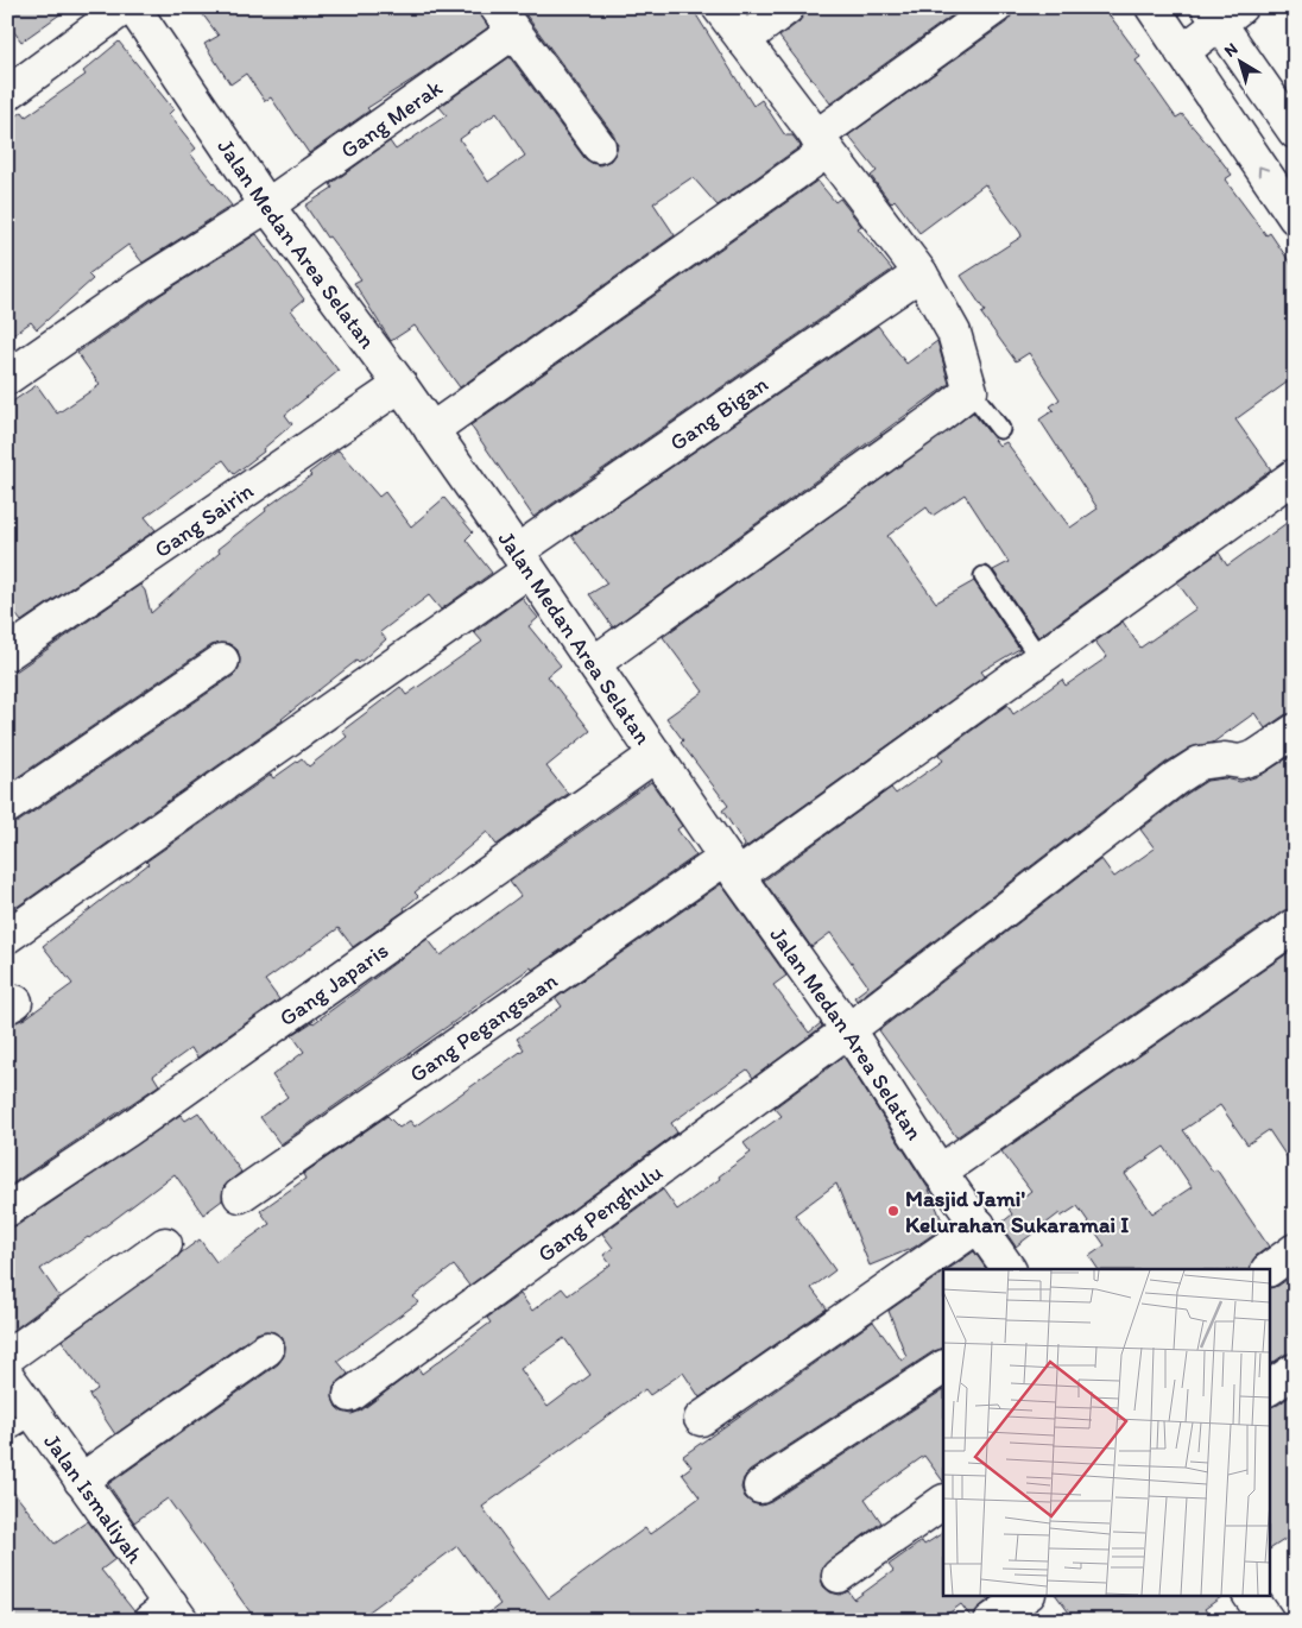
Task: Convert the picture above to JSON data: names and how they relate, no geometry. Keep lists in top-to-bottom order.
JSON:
{
  "streets": {
    "street": [
      "Gang Merak",
      "Jalan Medan Area Selatan",
      "Gang Bigan",
      "Gang Sairin",
      "Gang Japaris",
      "Gang Pegangsaan",
      "Gang Penghulu",
      "Jalan Ismaliyah"
    ]
  },
  "crossings": [
    ["Gang Merak", "Jalan Medan Area Selatan"],
    ["Jalan Medan Area Selatan", "Gang Bigan"],
    ["Jalan Medan Area Selatan", "Gang Sairin"],
    ["Jalan Medan Area Selatan", "Gang Japaris"],
    ["Jalan Medan Area Selatan", "Gang Pegangsaan"],
    ["Jalan Medan Area Selatan", "Gang Penghulu"]
  ],
  "places": ["Masjid Jami' Kelurahan Sukaramai I"],
  "north": "top left"
}
